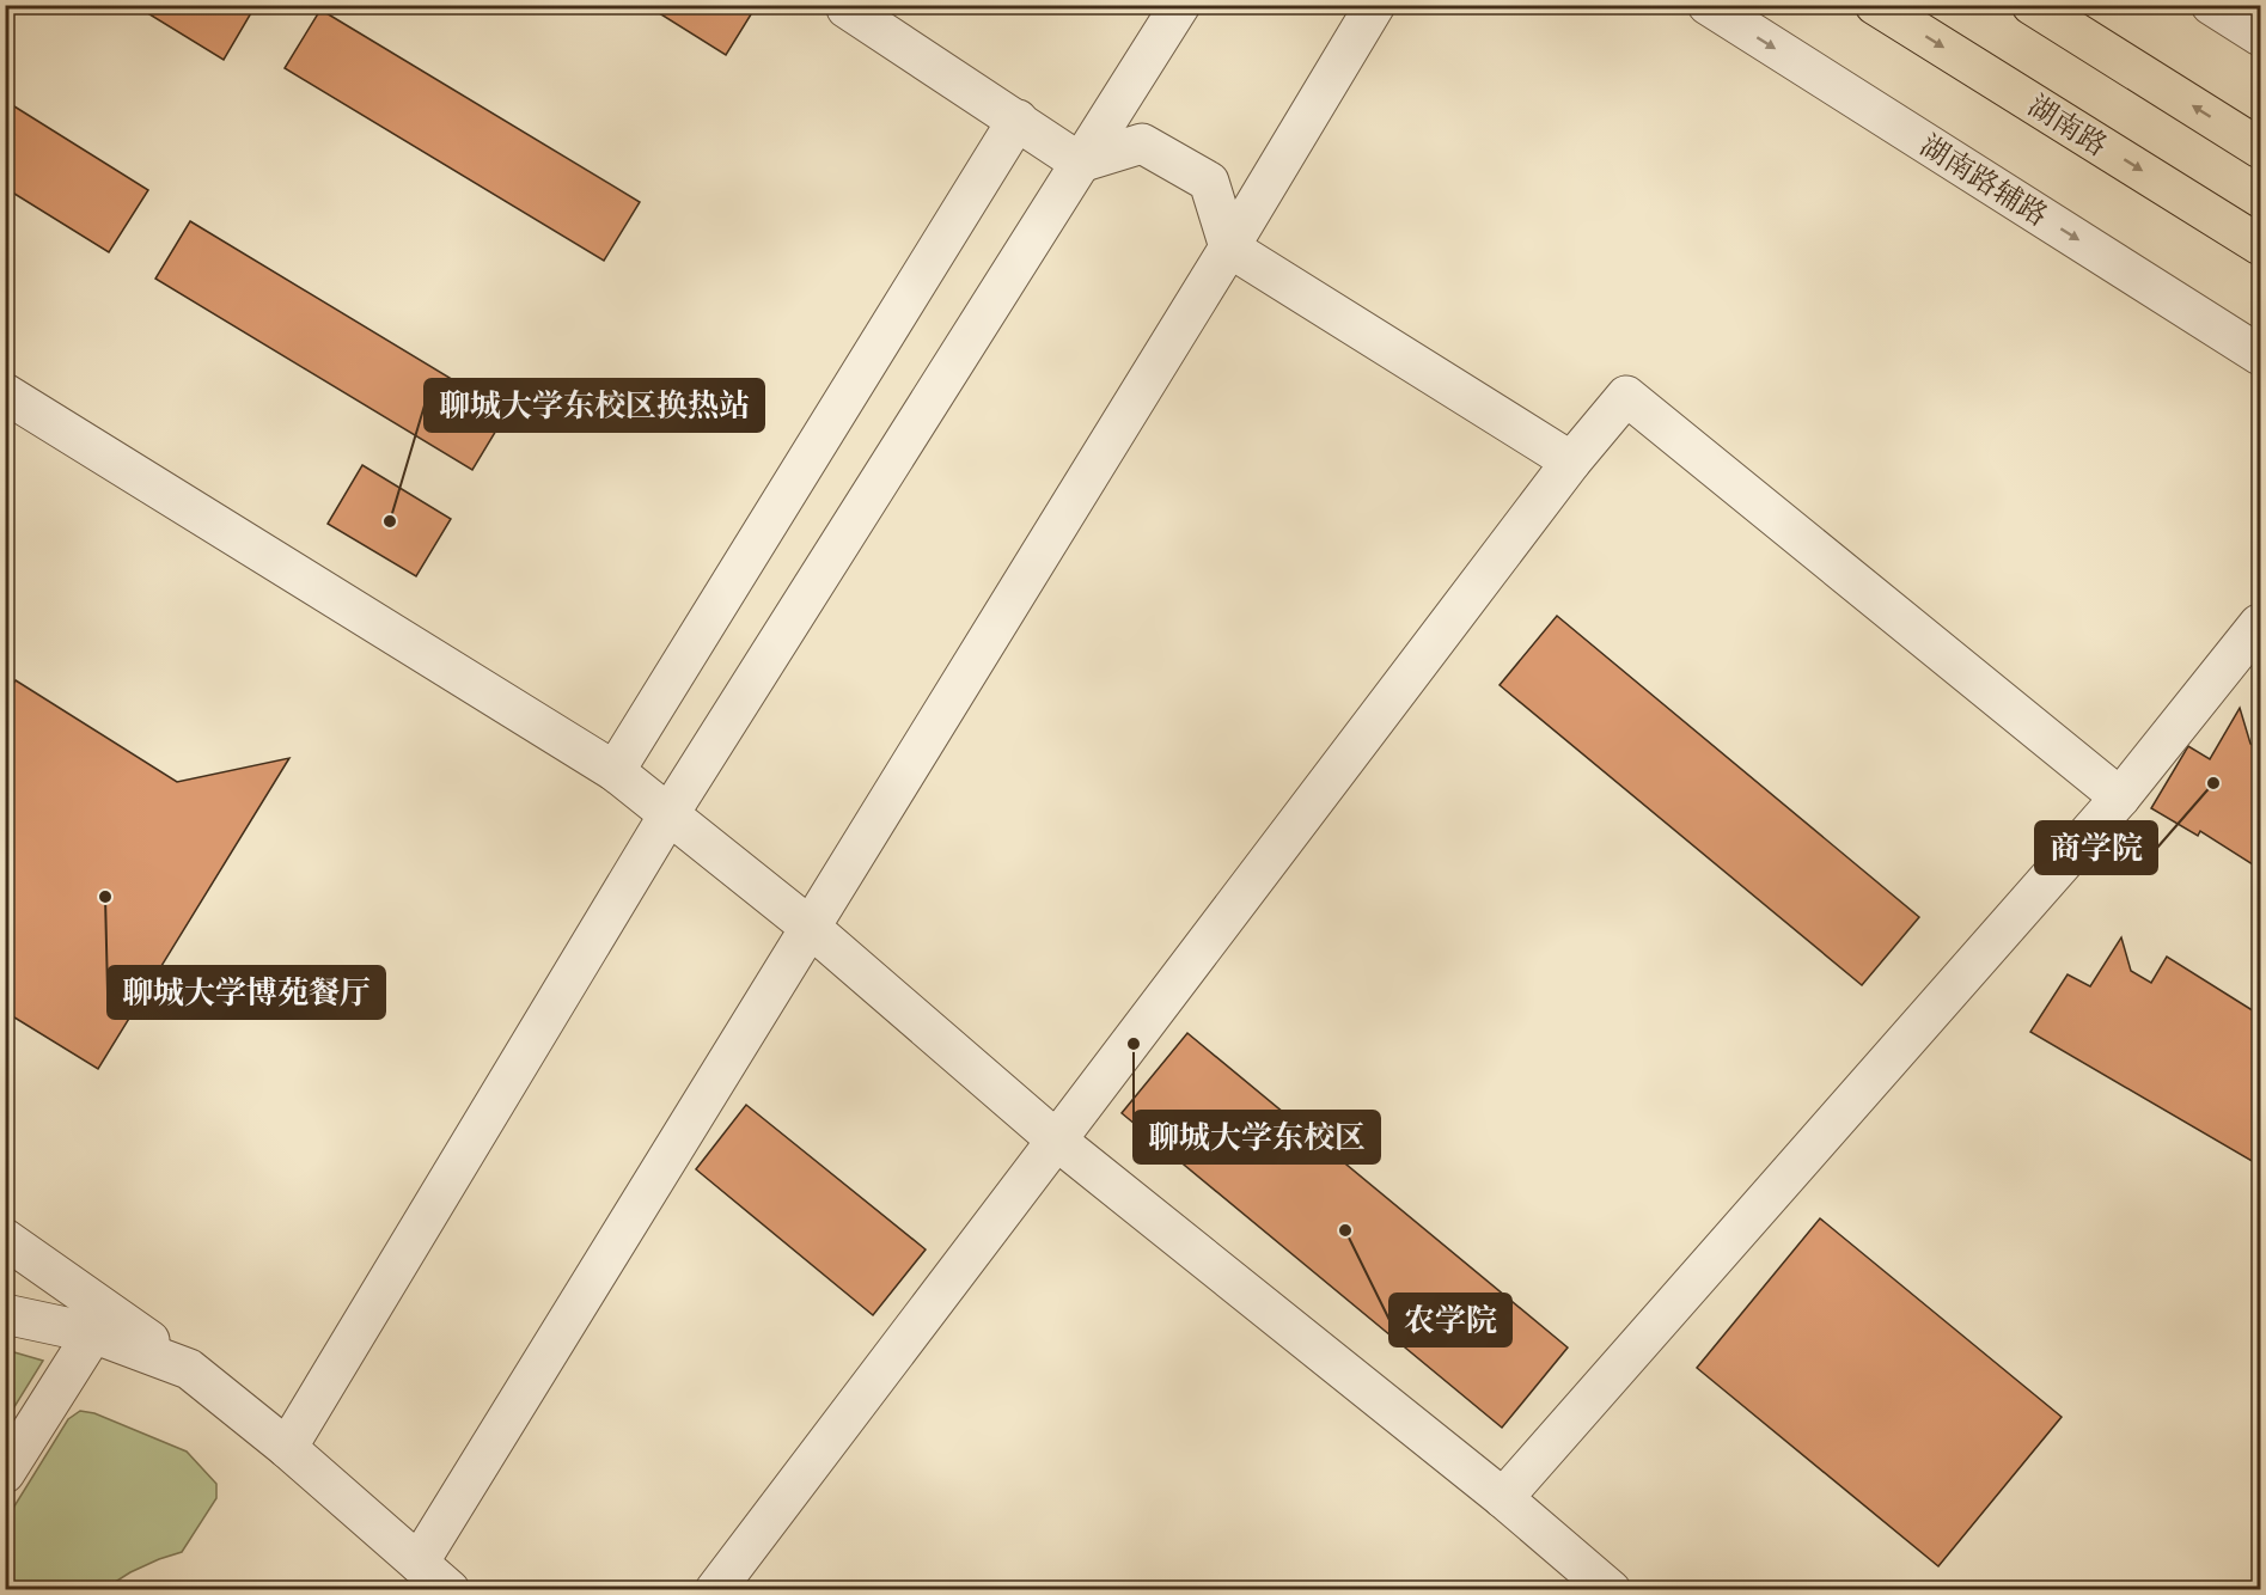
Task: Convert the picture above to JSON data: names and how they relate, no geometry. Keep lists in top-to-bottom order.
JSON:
{
  "streets": {
    "main road": ["湖南路"],
    "street": ["湖南路辅路"]
  },
  "one_way": ["湖南路辅路"],
  "places": [
    "聊城大学东校区换热站",
    "商学院",
    "聊城大学博苑餐厅",
    "聊城大学东校区",
    "农学院"
  ]
}
